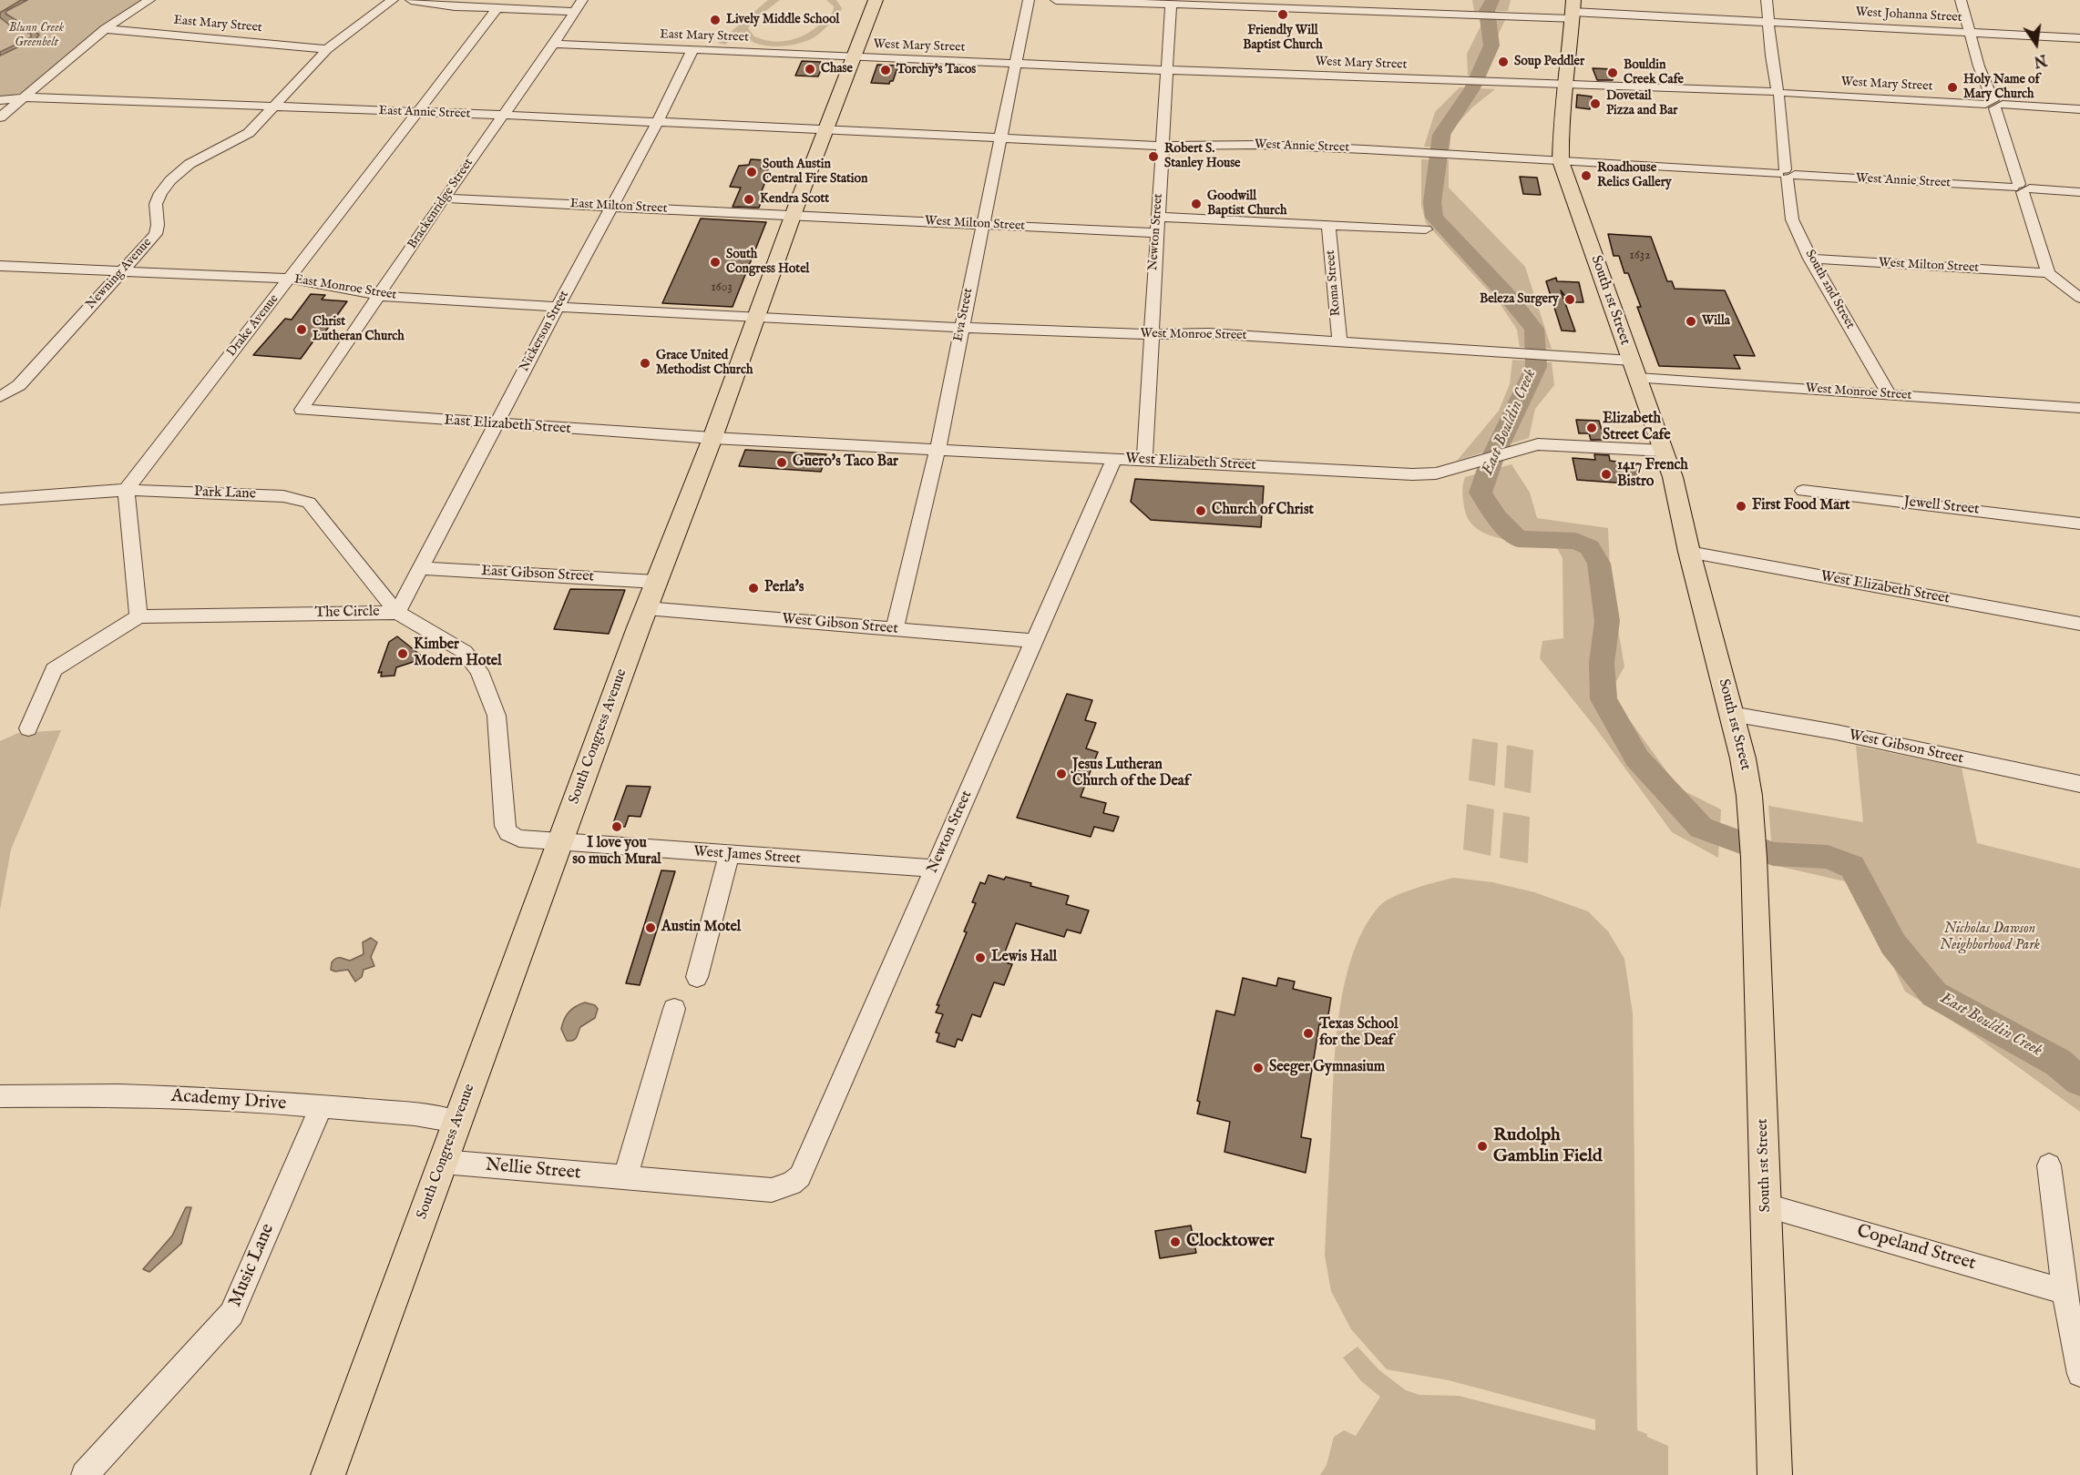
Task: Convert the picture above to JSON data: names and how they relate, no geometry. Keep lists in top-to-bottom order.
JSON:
{
  "streets": {
    "main road": ["South 1st Street", "South Congress Avenue"],
    "street": [
      "West Johanna Street",
      "East Mary Street",
      "West Mary Street",
      "East Annie Street",
      "West Annie Street",
      "Brackenridge Street",
      "East Milton Street",
      "West Milton Street",
      "Newton Street",
      "Newning Avenue",
      "Roma Street",
      "East Monroe Street",
      "South 2nd Street",
      "Eva Street",
      "Drake Avenue",
      "Nickerson Street",
      "West Monroe Street",
      "East Elizabeth Street",
      "West Elizabeth Street",
      "Park Lane",
      "Jewell Street",
      "East Gibson Street",
      "The Circle",
      "West Gibson Street",
      "West James Street",
      "Academy Drive",
      "Nellie Street",
      "Copeland Street",
      "Music Lane"
    ]
  },
  "crossings": [
    ["West Johanna Street", "Newton Street"],
    ["West Johanna Street", "South 2nd Street"],
    ["West Johanna Street", "South 1st Street"],
    ["East Mary Street", "West Mary Street"],
    ["East Mary Street", "Brackenridge Street"],
    ["East Mary Street", "Newning Avenue"],
    ["East Mary Street", "Nickerson Street"],
    ["East Mary Street", "South Congress Avenue"],
    ["West Mary Street", "Newton Street"],
    ["West Mary Street", "South 2nd Street"],
    ["West Mary Street", "South 1st Street"],
    ["West Mary Street", "Eva Street"],
    ["West Mary Street", "South Congress Avenue"],
    ["East Annie Street", "West Annie Street"],
    ["East Annie Street", "Brackenridge Street"],
    ["East Annie Street", "Newning Avenue"],
    ["East Annie Street", "Drake Avenue"],
    ["East Annie Street", "Nickerson Street"],
    ["East Annie Street", "South Congress Avenue"],
    ["West Annie Street", "Newton Street"],
    ["West Annie Street", "South 2nd Street"],
    ["West Annie Street", "South 1st Street"],
    ["West Annie Street", "Eva Street"],
    ["West Annie Street", "South Congress Avenue"],
    ["Brackenridge Street", "East Milton Street"],
    ["Brackenridge Street", "East Monroe Street"],
    ["Brackenridge Street", "East Elizabeth Street"],
    ["East Milton Street", "West Milton Street"],
    ["East Milton Street", "Nickerson Street"],
    ["East Milton Street", "South Congress Avenue"],
    ["West Milton Street", "Newton Street"],
    ["West Milton Street", "South 2nd Street"],
    ["West Milton Street", "Eva Street"],
    ["West Milton Street", "South Congress Avenue"],
    ["Newton Street", "West Monroe Street"],
    ["Newton Street", "West Elizabeth Street"],
    ["Newton Street", "West Gibson Street"],
    ["Newton Street", "West James Street"],
    ["Newton Street", "Nellie Street"],
    ["Newning Avenue", "East Monroe Street"],
    ["Roma Street", "West Monroe Street"],
    ["East Monroe Street", "Drake Avenue"],
    ["East Monroe Street", "Nickerson Street"],
    ["East Monroe Street", "West Monroe Street"],
    ["East Monroe Street", "South Congress Avenue"],
    ["South 2nd Street", "West Monroe Street"],
    ["South 1st Street", "West Monroe Street"],
    ["South 1st Street", "West Elizabeth Street"],
    ["South 1st Street", "West Gibson Street"],
    ["South 1st Street", "Copeland Street"],
    ["Eva Street", "West Monroe Street"],
    ["Eva Street", "West Elizabeth Street"],
    ["Eva Street", "West Gibson Street"],
    ["Drake Avenue", "Park Lane"],
    ["Nickerson Street", "East Elizabeth Street"],
    ["Nickerson Street", "Park Lane"],
    ["Nickerson Street", "East Gibson Street"],
    ["Nickerson Street", "The Circle"],
    ["West Monroe Street", "South Congress Avenue"],
    ["East Elizabeth Street", "West Elizabeth Street"],
    ["East Elizabeth Street", "South Congress Avenue"],
    ["West Elizabeth Street", "South Congress Avenue"],
    ["Park Lane", "The Circle"],
    ["East Gibson Street", "South Congress Avenue"],
    ["The Circle", "South Congress Avenue"],
    ["The Circle", "West James Street"],
    ["West Gibson Street", "South Congress Avenue"],
    ["South Congress Avenue", "West James Street"],
    ["South Congress Avenue", "Academy Drive"],
    ["South Congress Avenue", "Nellie Street"],
    ["Academy Drive", "Music Lane"]
  ],
  "water": ["East Bouldin Creek"],
  "parks": ["Blunn Creek Greenbelt", "Nicholas Dawson Neighborhood Park"],
  "places": [
    "Friendly Will Baptist Church",
    "Lively Middle School",
    "Soup Peddler",
    "Chase",
    "Torchy's Tacos",
    "Bouldin Creek Cafe",
    "Holy Name of Mary Church",
    "Dovetail Pizza and Bar",
    "Robert S. Stanley House",
    "South Austin Central Fire Station",
    "Roadhouse Relics Gallery",
    "Kendra Scott",
    "Goodwill Baptist Church",
    "South Congress Hotel",
    "Beleza Surgery",
    "Willa",
    "Christ Lutheran Church",
    "Grace United Methodist Church",
    "Elizabeth Street Cafe",
    "Guero's Taco Bar",
    "1417 French Bistro",
    "First Food Mart",
    "Church of Christ",
    "Perla's",
    "Kimber Modern Hotel",
    "Jesus Lutheran Church of the Deaf",
    "I love you so much Mural",
    "Austin Motel",
    "Lewis Hall",
    "Texas School for the Deaf",
    "Seeger Gymnasium",
    "Rudolph Gamblin Field",
    "Clocktower"
  ],
  "house_numbers": ["1632", "1603"],
  "north": "bottom"
}
